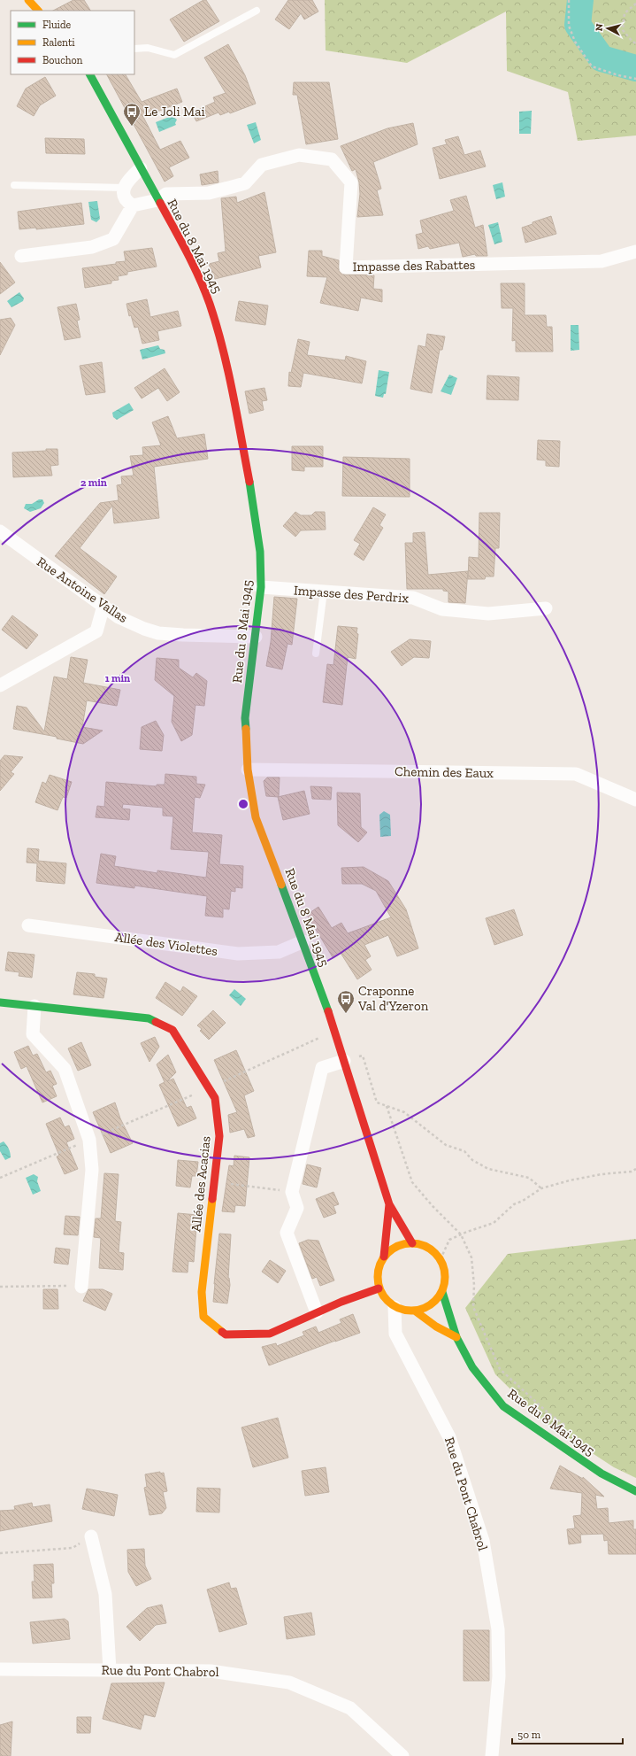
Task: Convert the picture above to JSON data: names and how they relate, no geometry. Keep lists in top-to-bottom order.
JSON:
{
  "streets": {
    "main road": ["Rue du 8 Mai 1945", "Allée des Acacias"],
    "street": [
      "Impasse des Rabattes",
      "Rue Antoine Vallas",
      "Impasse des Perdrix",
      "Chemin des Eaux",
      "Allée des Violettes",
      "Rue du Pont Chabrol"
    ]
  },
  "crossings": [
    ["Rue du 8 Mai 1945", "Impasse des Rabattes"],
    ["Rue du 8 Mai 1945", "Rue Antoine Vallas"],
    ["Rue du 8 Mai 1945", "Impasse des Perdrix"],
    ["Rue du 8 Mai 1945", "Chemin des Eaux"],
    ["Rue du 8 Mai 1945", "Allée des Violettes"],
    ["Rue du 8 Mai 1945", "Allée des Acacias"],
    ["Rue du 8 Mai 1945", "Rue du Pont Chabrol"],
    ["Allée des Acacias", "Rue du Pont Chabrol"]
  ],
  "places": {
    "bus stop": ["Le Joli Mai", "Craponne Val d'Yzeron"]
  },
  "legend": ["Fluide", "Ralenti", "Bouchon"],
  "scale_bar": "50 m",
  "north": "left",
  "rings": ["2 min", "1 min"]
}
